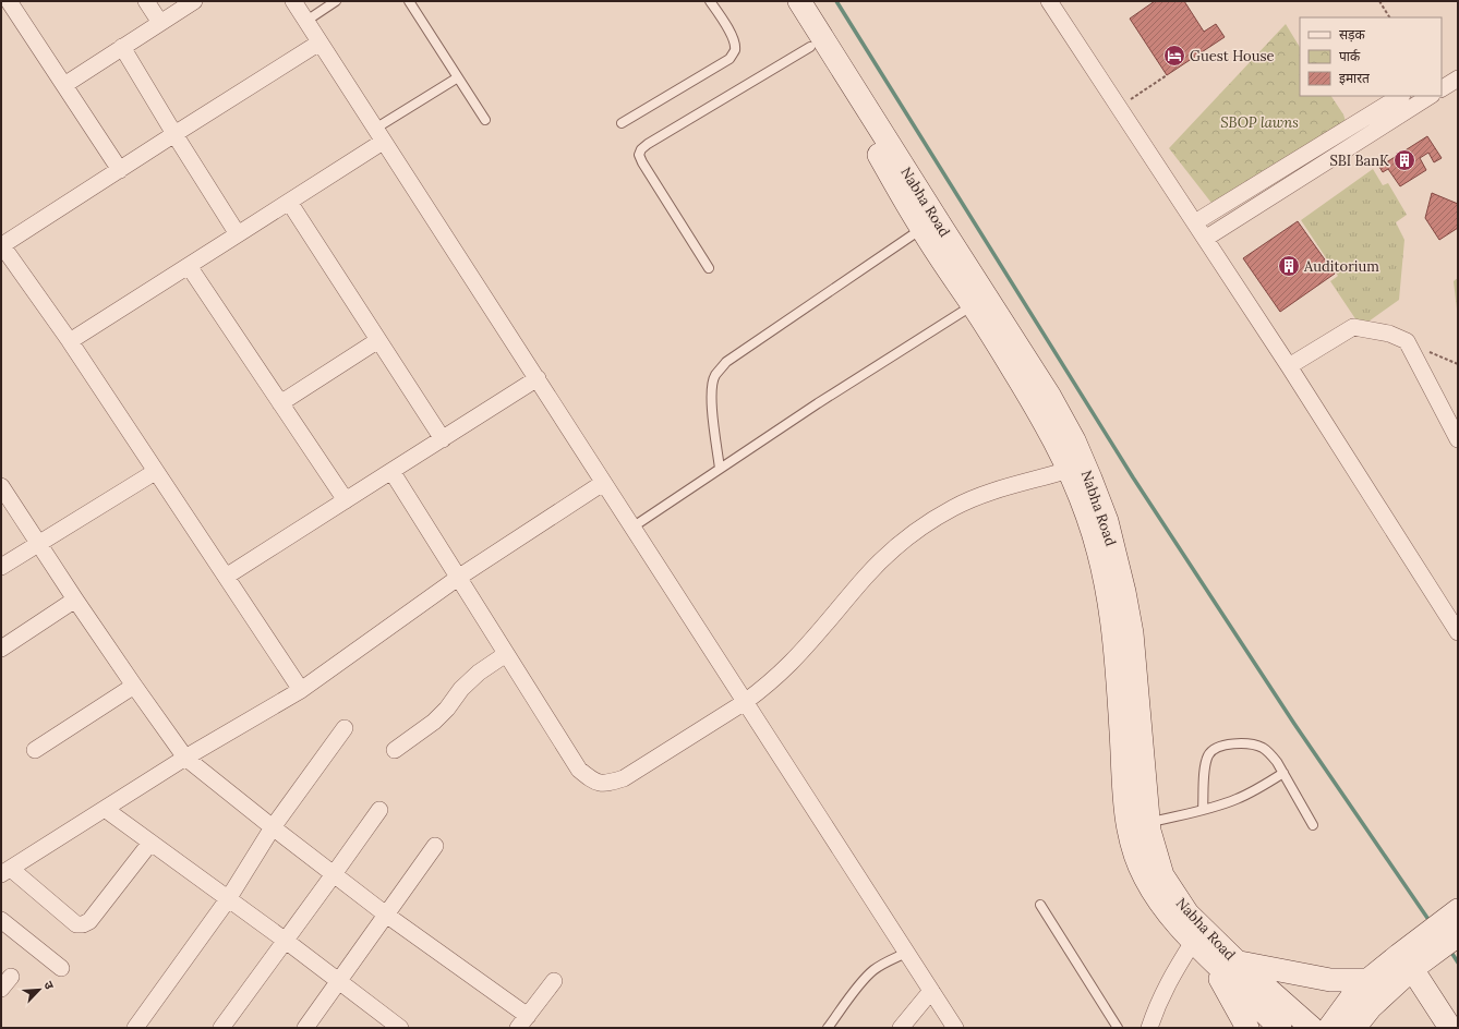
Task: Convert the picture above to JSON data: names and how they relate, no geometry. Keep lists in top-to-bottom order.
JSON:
{
  "streets": {
    "main road": ["Nabha Road"]
  },
  "parks": ["SBOP lawns"],
  "places": {
    "hotel": ["Guest House"],
    "building": ["SBI BanK", "Auditorium"]
  },
  "legend": ["सड़क", "पार्क", "इमारत"],
  "north": "top right"
}
